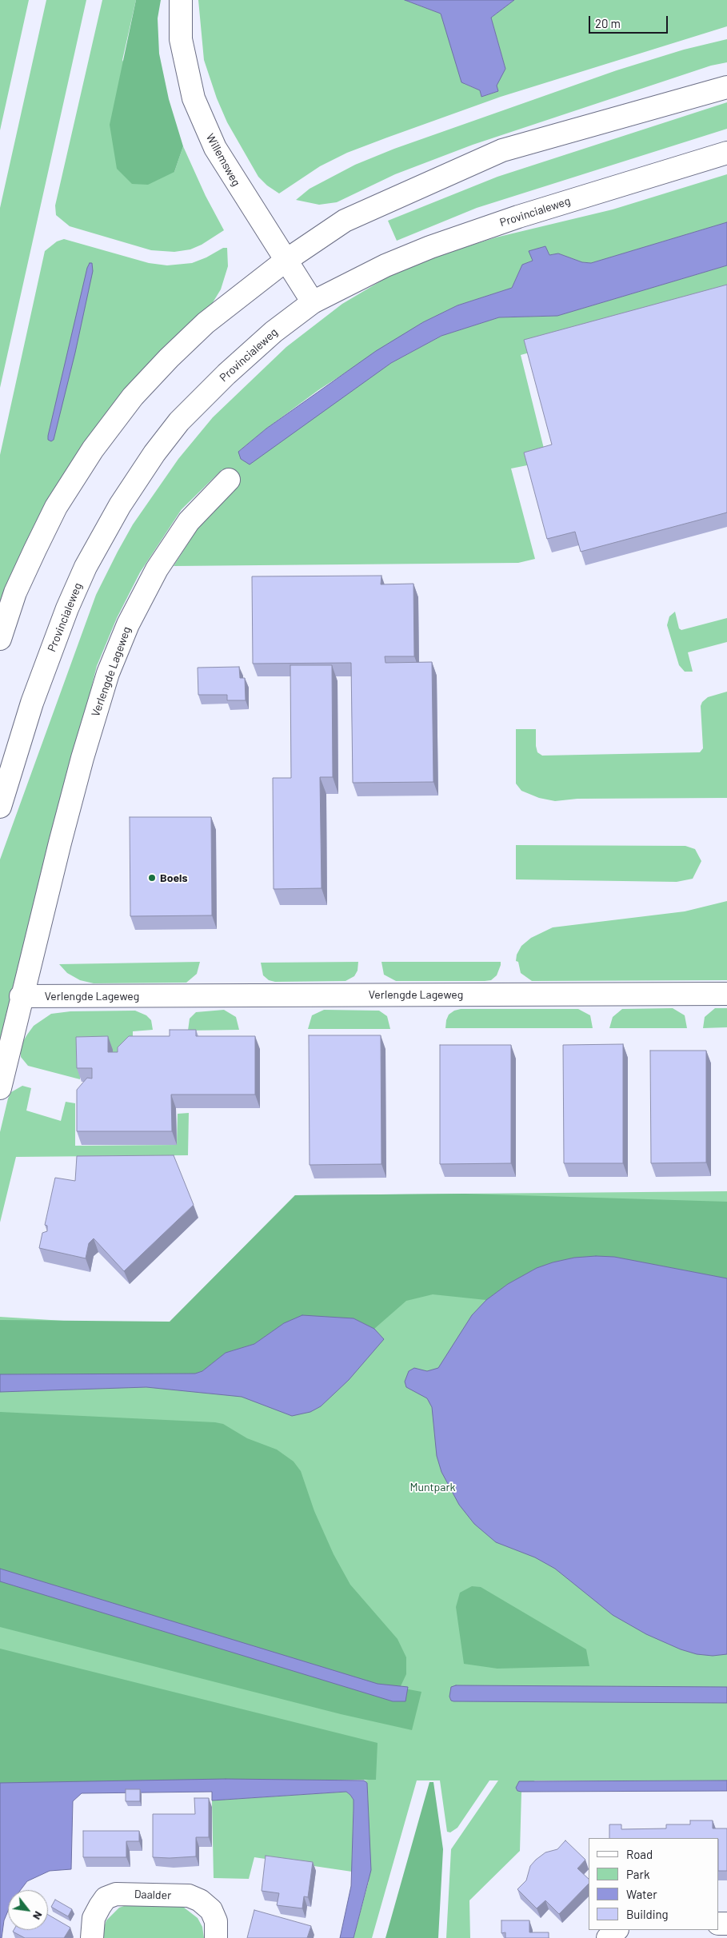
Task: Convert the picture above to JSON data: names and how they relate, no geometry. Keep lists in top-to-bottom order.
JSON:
{
  "streets": {
    "main road": [
      "Willemsweg",
      "Provincialeweg",
      "Verlengde Lageweg",
      "Daalder"
    ]
  },
  "crossings": [
    ["Willemsweg", "Provincialeweg"]
  ],
  "parks": ["Muntpark"],
  "places": ["Boels"],
  "legend": [
    "Road",
    "Park",
    "Water",
    "Building"
  ],
  "scale_bar": "20 m",
  "north": "bottom right"
}
